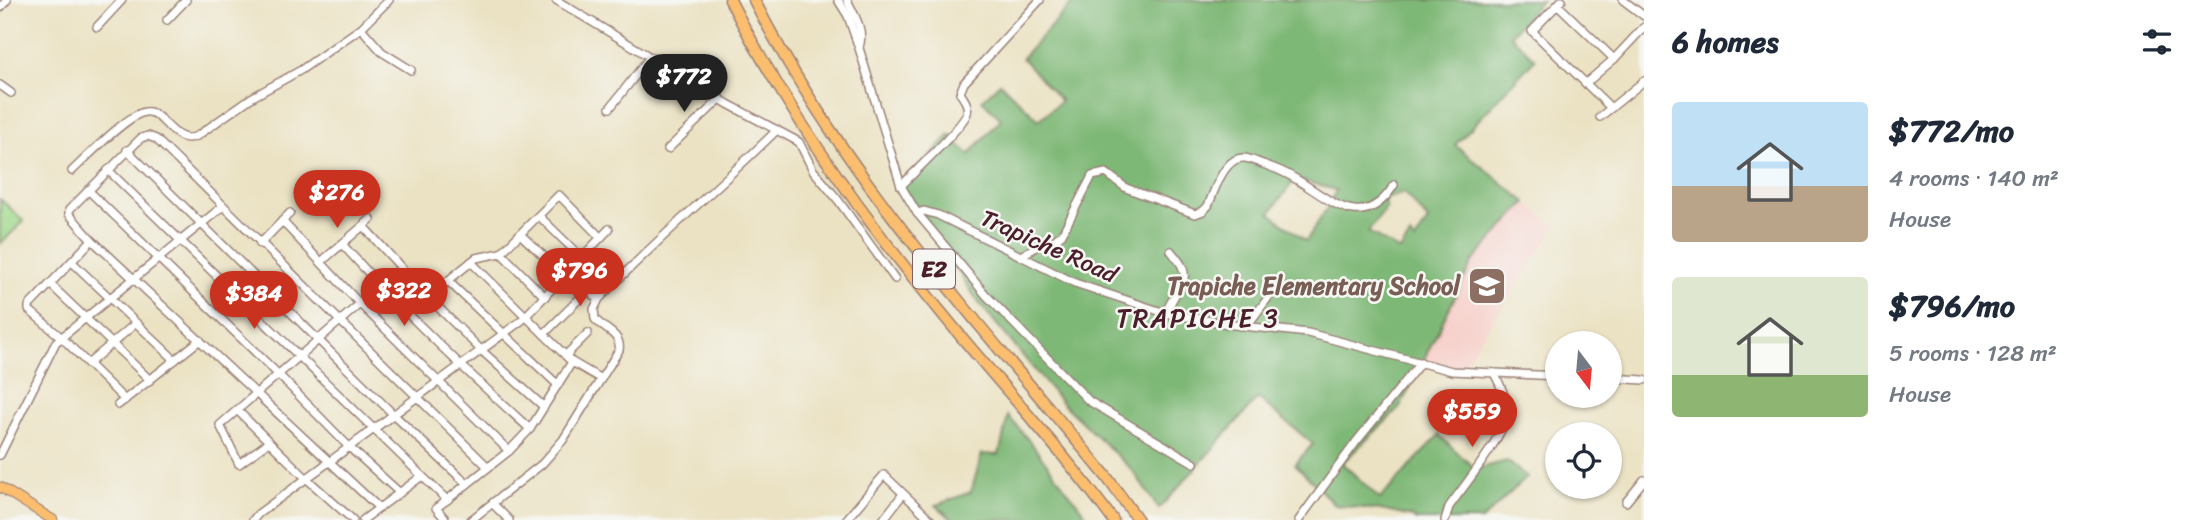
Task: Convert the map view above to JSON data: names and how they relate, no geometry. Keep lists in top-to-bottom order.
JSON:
{
  "streets": {
    "highway": ["E2"],
    "street": ["Trapiche Road"]
  },
  "districts": ["TRAPICHE 3"],
  "places": {
    "school or university": ["Trapiche Elementary School"]
  },
  "north": "bottom",
  "page": {
    "heading": "6 homes",
    "price": [
      "$772",
      "$276",
      "$796",
      "$322",
      "$384",
      "$559"
    ],
    "list": [
      {
        "name": "$772/mo",
        "note": "4 rooms · 140 m² · House"
      },
      {
        "name": "$796/mo",
        "note": "5 rooms · 128 m² · House"
      }
    ]
  }
}
